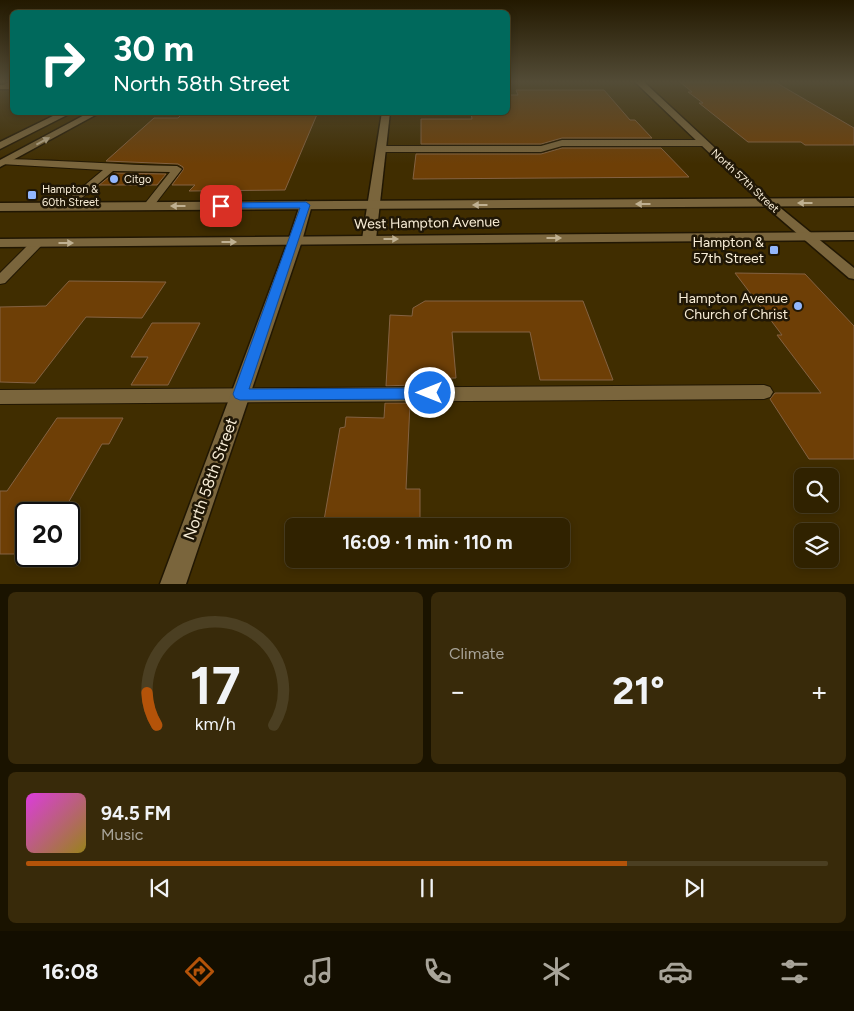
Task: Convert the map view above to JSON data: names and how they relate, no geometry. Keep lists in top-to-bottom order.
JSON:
{
  "streets": {
    "main road": ["North 57th Street", "West Hampton Avenue", "North 58th Street"]
  },
  "crossings": [
    ["North 57th Street", "West Hampton Avenue"],
    ["West Hampton Avenue", "North 58th Street"]
  ],
  "places": {
    "other": ["Citgo", "Hampton Avenue Church of Christ"],
    "transit": ["Hampton & 60th Street", "Hampton & 57th Street"]
  },
  "page": {
    "turn": ["30 m", "North 58th Street"],
    "limit": "20",
    "trip": "16:09 · 1 min · 110 m",
    "tile": "Climate",
    "heat": ["−", "21°", "+"],
    "song": ["94.5 FM", "Music"],
    "tabs": "16:08",
    "gauge": ["17", "km/h"]
  }
}
